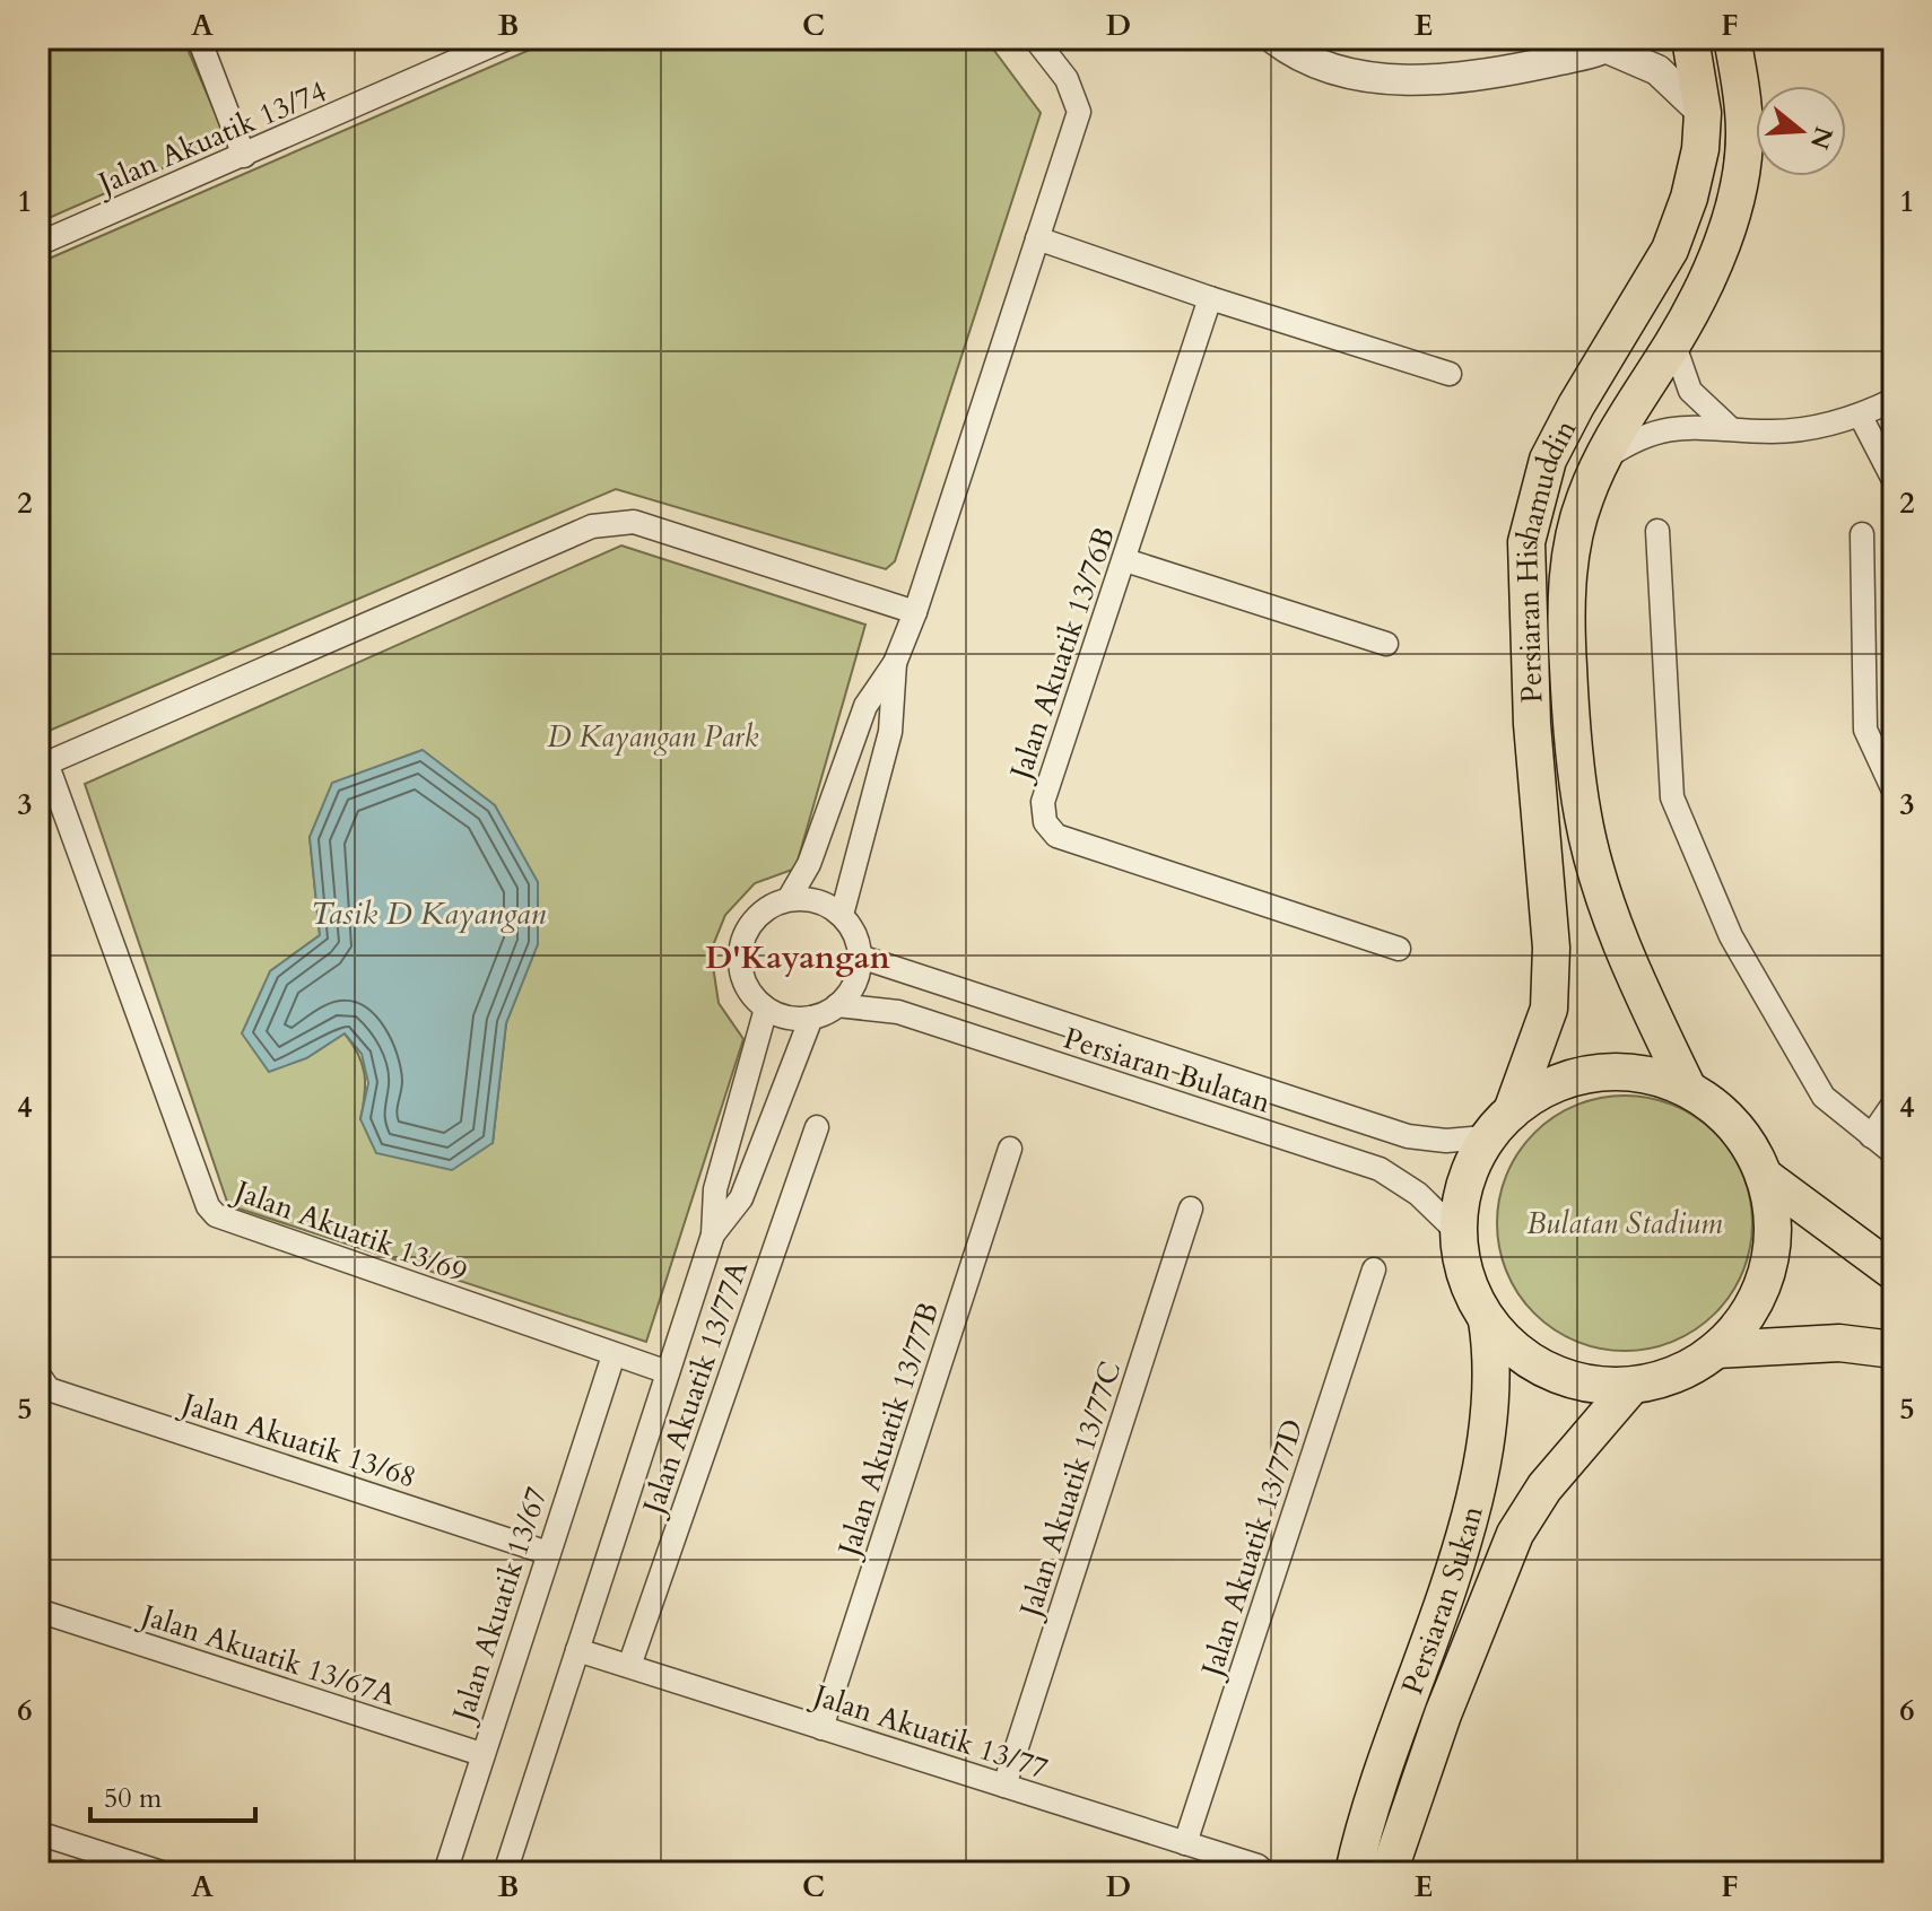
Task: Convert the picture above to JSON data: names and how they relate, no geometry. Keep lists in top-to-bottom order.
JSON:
{
  "streets": {
    "main road": ["Persiaran Hishamuddin", "Persiaran Sukan"],
    "street": [
      "Jalan Akuatik 13/74",
      "Jalan Akuatik 13/76B",
      "Persiaran Bulatan",
      "Jalan Akuatik 13/69",
      "Jalan Akuatik 13/77A",
      "Jalan Akuatik 13/77B",
      "Jalan Akuatik 13/68",
      "Jalan Akuatik 13/77C",
      "Jalan Akuatik 13/77D",
      "Jalan Akuatik 13/67",
      "Jalan Akuatik 13/67A",
      "Jalan Akuatik 13/77"
    ]
  },
  "crossings": [
    ["Persiaran Hishamuddin", "Persiaran Bulatan"],
    ["Persiaran Hishamuddin", "Persiaran Sukan"],
    ["Persiaran Bulatan", "Persiaran Sukan"],
    ["Jalan Akuatik 13/69", "Jalan Akuatik 13/67"],
    ["Jalan Akuatik 13/77A", "Jalan Akuatik 13/77"],
    ["Jalan Akuatik 13/77B", "Jalan Akuatik 13/77"],
    ["Jalan Akuatik 13/68", "Jalan Akuatik 13/67"],
    ["Jalan Akuatik 13/77C", "Jalan Akuatik 13/77"],
    ["Jalan Akuatik 13/77D", "Jalan Akuatik 13/77"],
    ["Jalan Akuatik 13/67", "Jalan Akuatik 13/67A"]
  ],
  "districts": ["D'Kayangan"],
  "water": ["Tasik D Kayangan"],
  "parks": ["D Kayangan Park", "Bulatan Stadium"],
  "scale_bar": "50 m",
  "north": "right",
  "grid": {
    "columns": [
      "A",
      "B",
      "C",
      "D",
      "E",
      "F"
    ],
    "rows": [
      "1",
      "2",
      "3",
      "4",
      "5",
      "6"
    ]
  }
}
